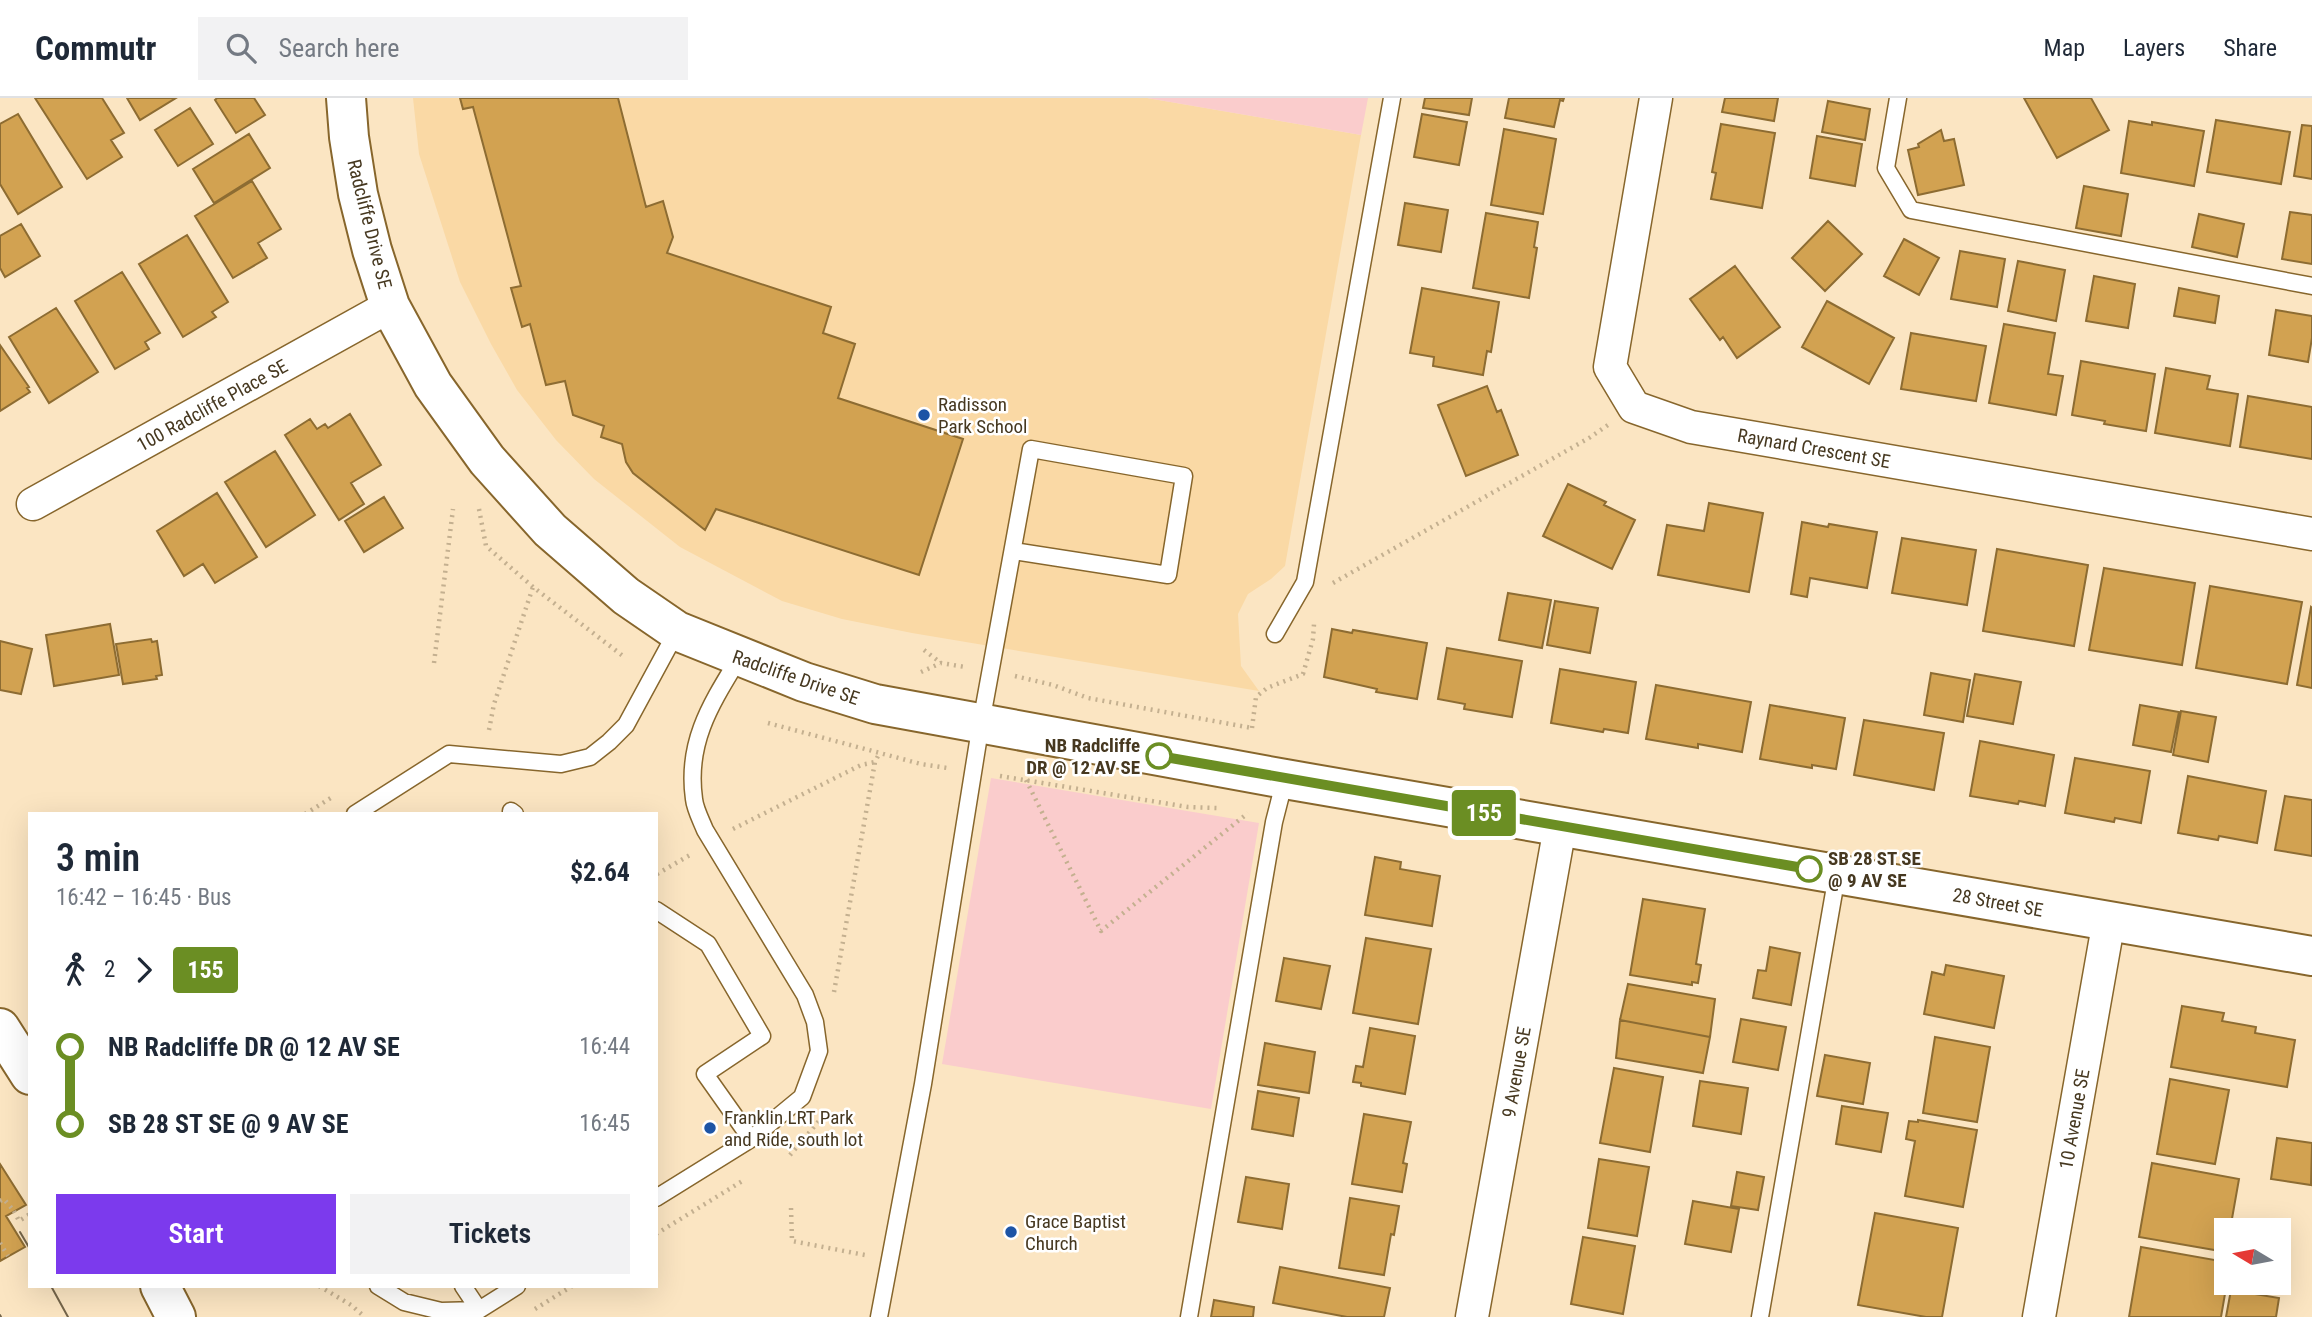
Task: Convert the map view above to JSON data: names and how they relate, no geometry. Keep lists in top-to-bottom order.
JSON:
{
  "streets": {
    "street": [
      "Radcliffe Drive SE",
      "100 Radcliffe Place SE",
      "Raynard Crescent SE",
      "28 Street SE",
      "9 Avenue SE",
      "10 Avenue SE"
    ]
  },
  "crossings": [
    ["Radcliffe Drive SE", "100 Radcliffe Place SE"],
    ["Radcliffe Drive SE", "28 Street SE"],
    ["Radcliffe Drive SE", "9 Avenue SE"],
    ["28 Street SE", "9 Avenue SE"],
    ["28 Street SE", "10 Avenue SE"]
  ],
  "places": [
    "Radisson Park School",
    "NB Radcliffe DR @ 12 AV SE",
    "SB 28 ST SE @ 9 AV SE",
    "Franklin LRT Park and Ride, south lot",
    "Grace Baptist Church"
  ],
  "lines": ["bus line 155"],
  "north": "left",
  "page": {
    "header": "Commutr",
    "search": "Search here",
    "nav": ["Map", "Layers", "Share"],
    "on_map": "155",
    "heading": ["3 min", "16:42 – 16:45 · Bus", "$2.64"],
    "legs": ["2", "155"],
    "list": [
      {
        "name": "NB Radcliffe DR @ 12 AV SE",
        "value": "16:44"
      },
      {
        "name": "SB 28 ST SE @ 9 AV SE",
        "value": "16:45"
      }
    ],
    "buttons": ["Start", "Tickets"]
  }
}
